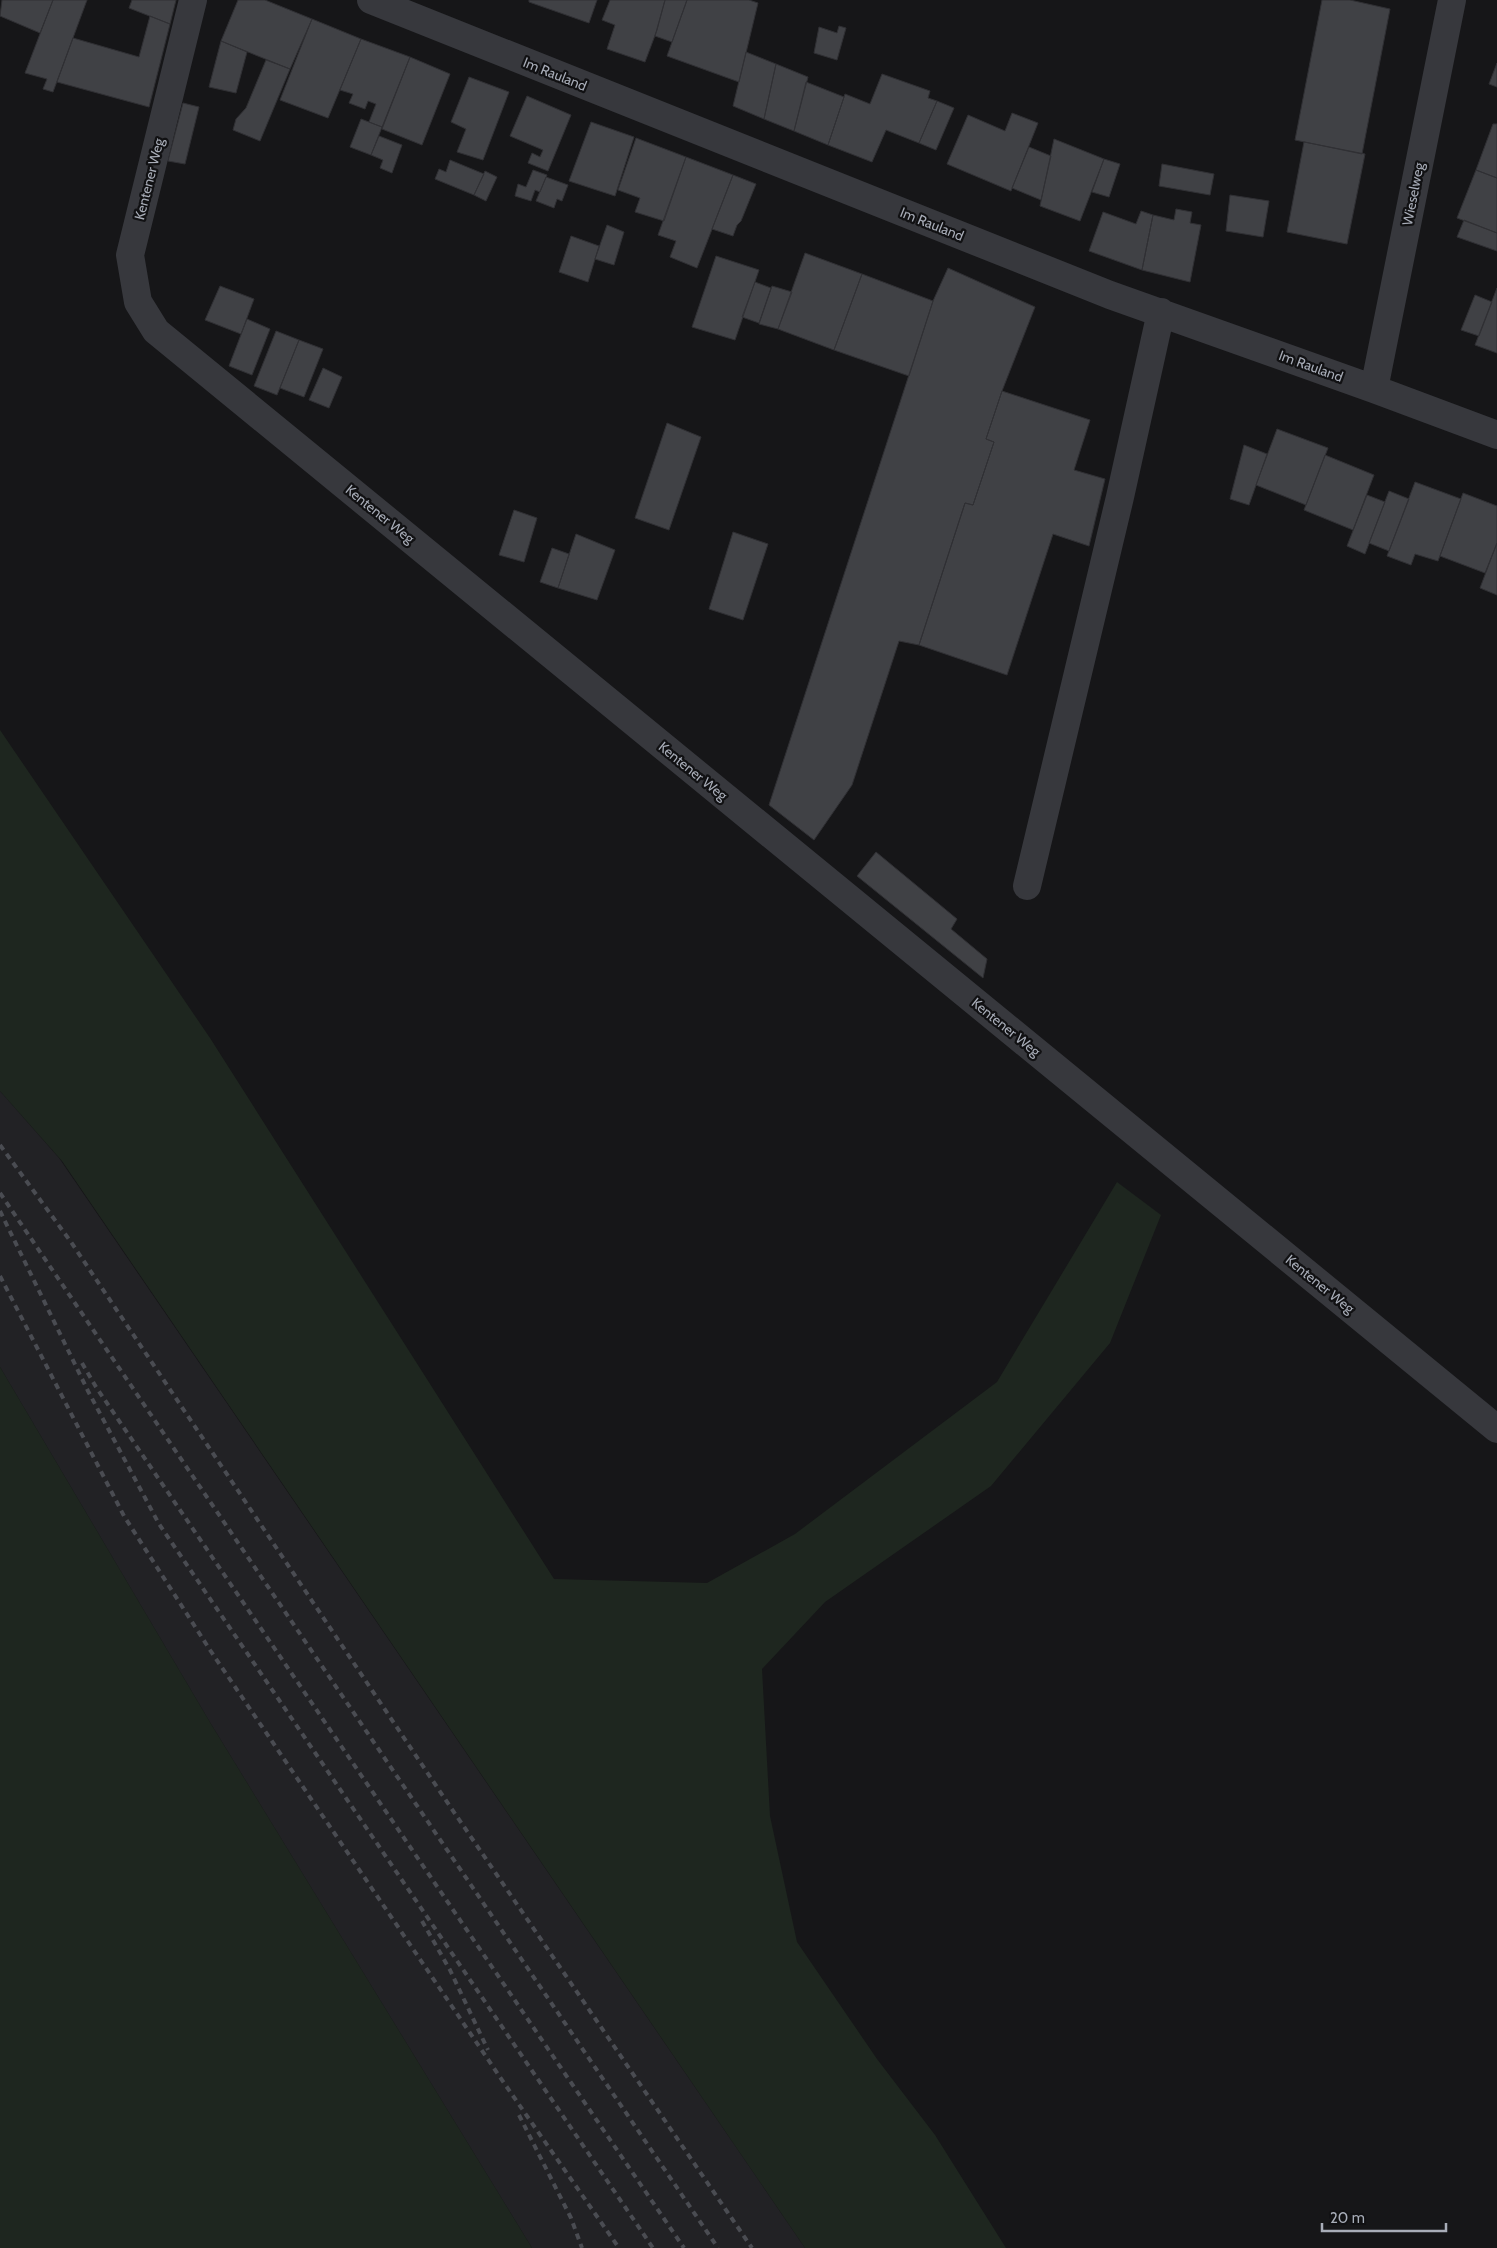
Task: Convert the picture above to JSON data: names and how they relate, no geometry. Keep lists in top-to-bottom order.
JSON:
{
  "streets": {
    "street": ["Im Rauland", "Kentener Weg", "Wieselweg"]
  },
  "crossings": [
    ["Im Rauland", "Wieselweg"]
  ],
  "scale_bar": "20 m"
}
